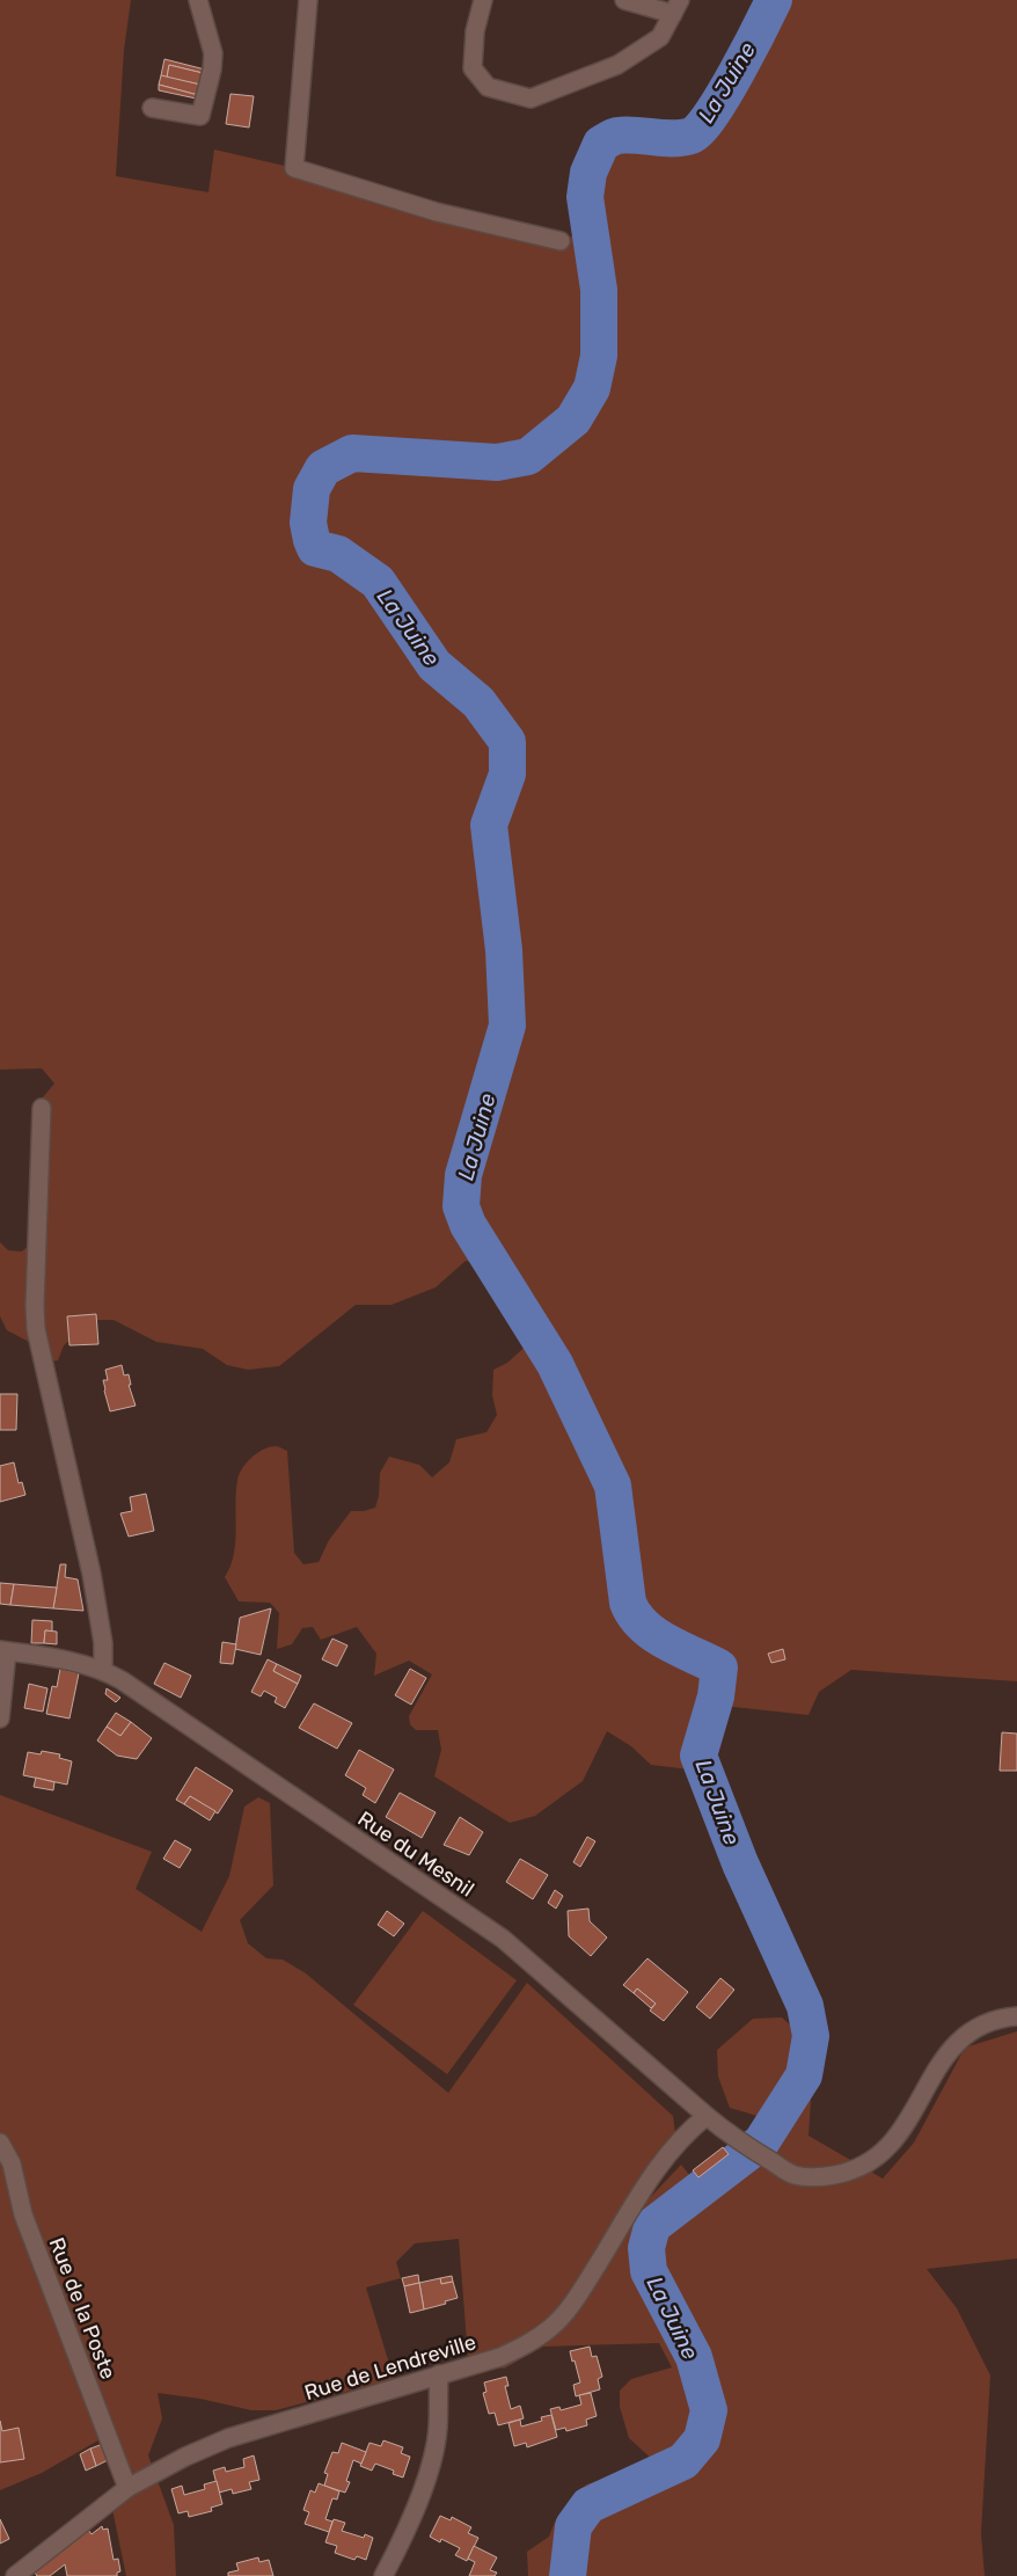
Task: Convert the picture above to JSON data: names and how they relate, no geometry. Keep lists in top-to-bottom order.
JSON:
{
  "streets": {
    "street": ["Rue du Mesnil", "Rue de la Poste", "Rue de Lendreville"]
  },
  "crossings": [
    ["Rue du Mesnil", "Rue de Lendreville"],
    ["Rue de la Poste", "Rue de Lendreville"]
  ],
  "water": ["La Juine"]
}
